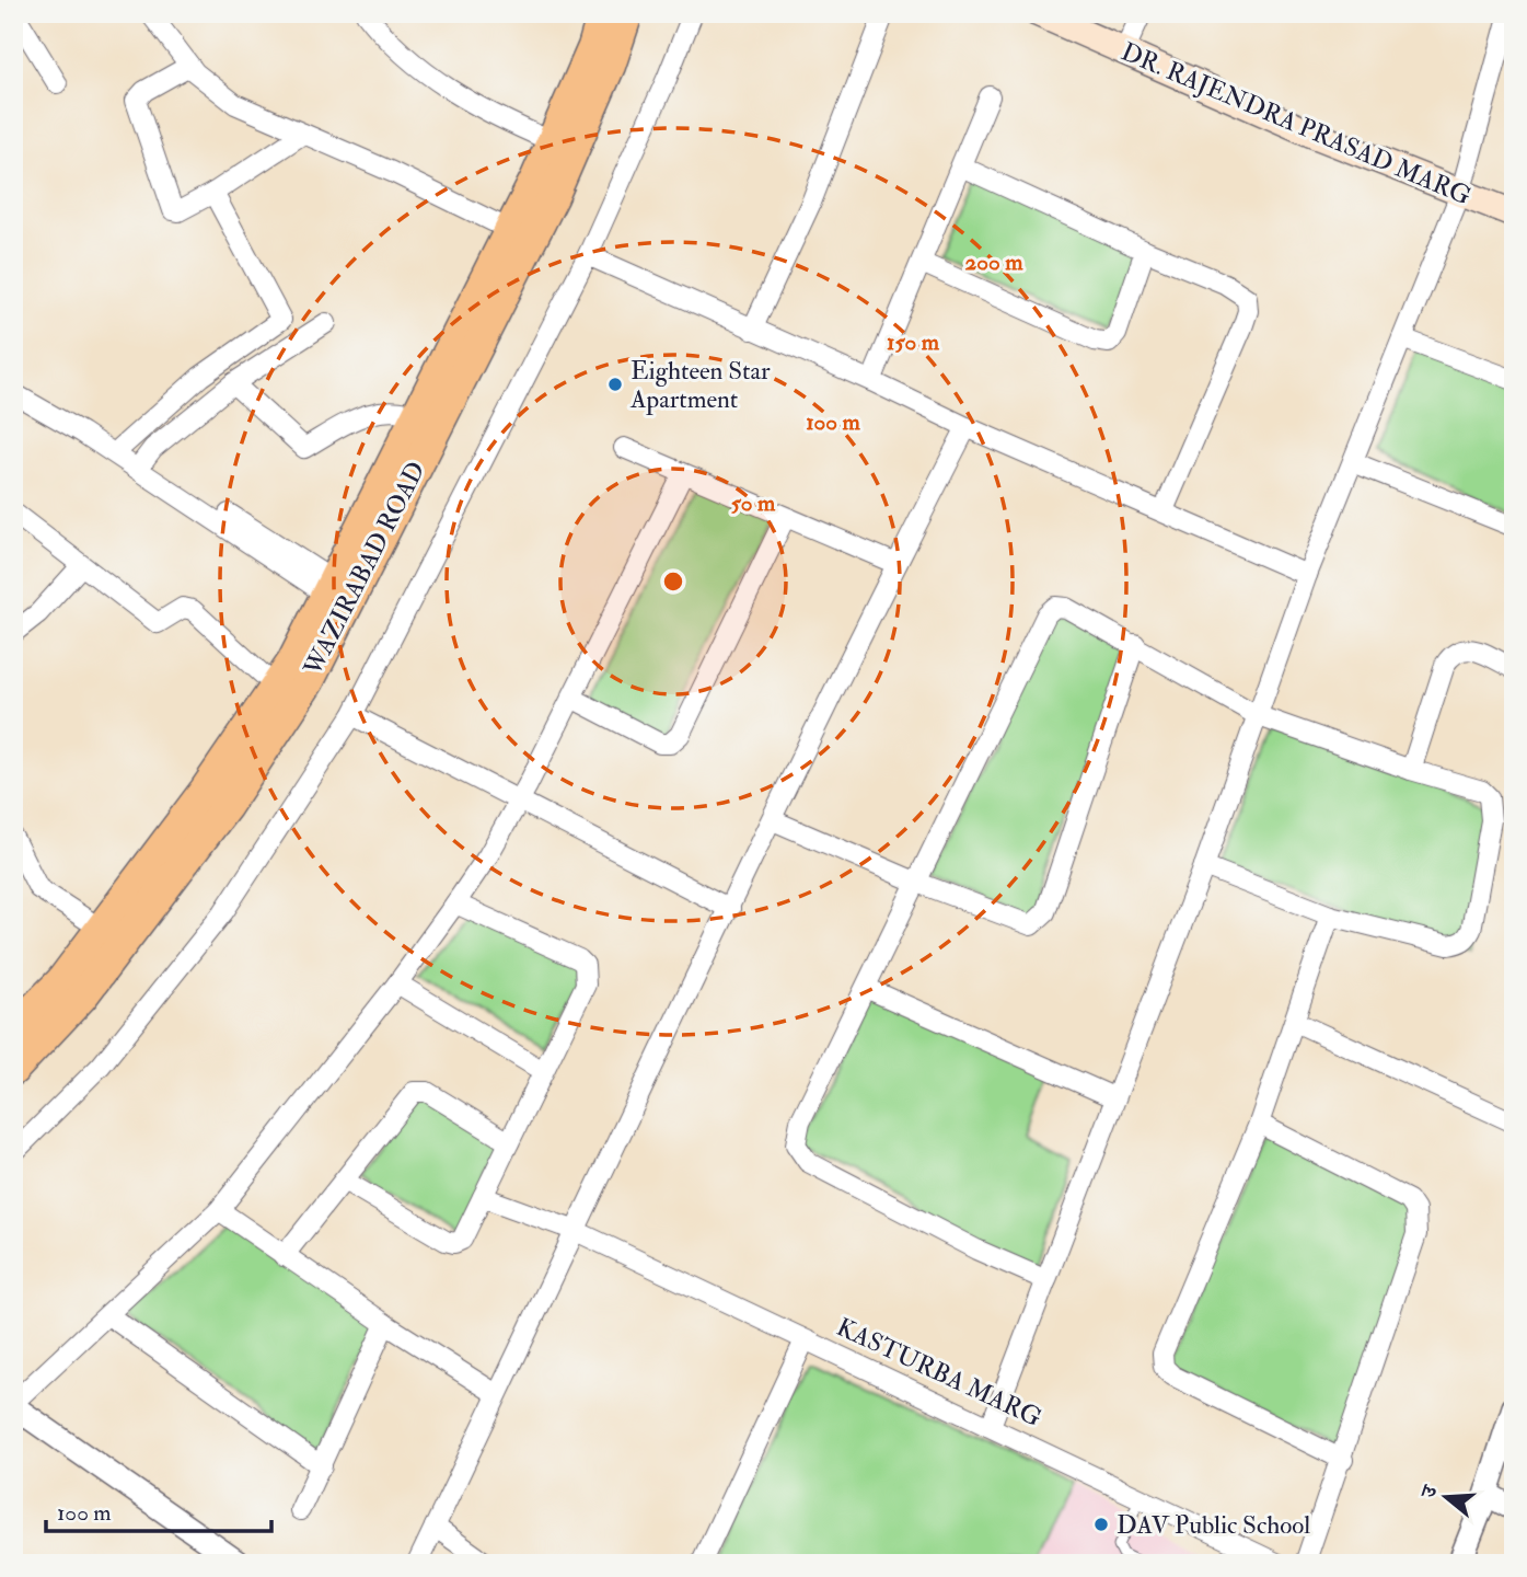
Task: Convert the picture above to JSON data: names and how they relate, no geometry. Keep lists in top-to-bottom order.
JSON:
{
  "streets": {
    "highway": ["WAZIRABAD ROAD"],
    "main road": ["DR. RAJENDRA PRASAD MARG"],
    "street": ["KASTURBA MARG"]
  },
  "places": ["Eighteen Star Apartment", "DAV Public School"],
  "scale_bar": "100 m",
  "north": "left",
  "rings": [
    "200 m",
    "150 m",
    "100 m",
    "50 m"
  ]
}
